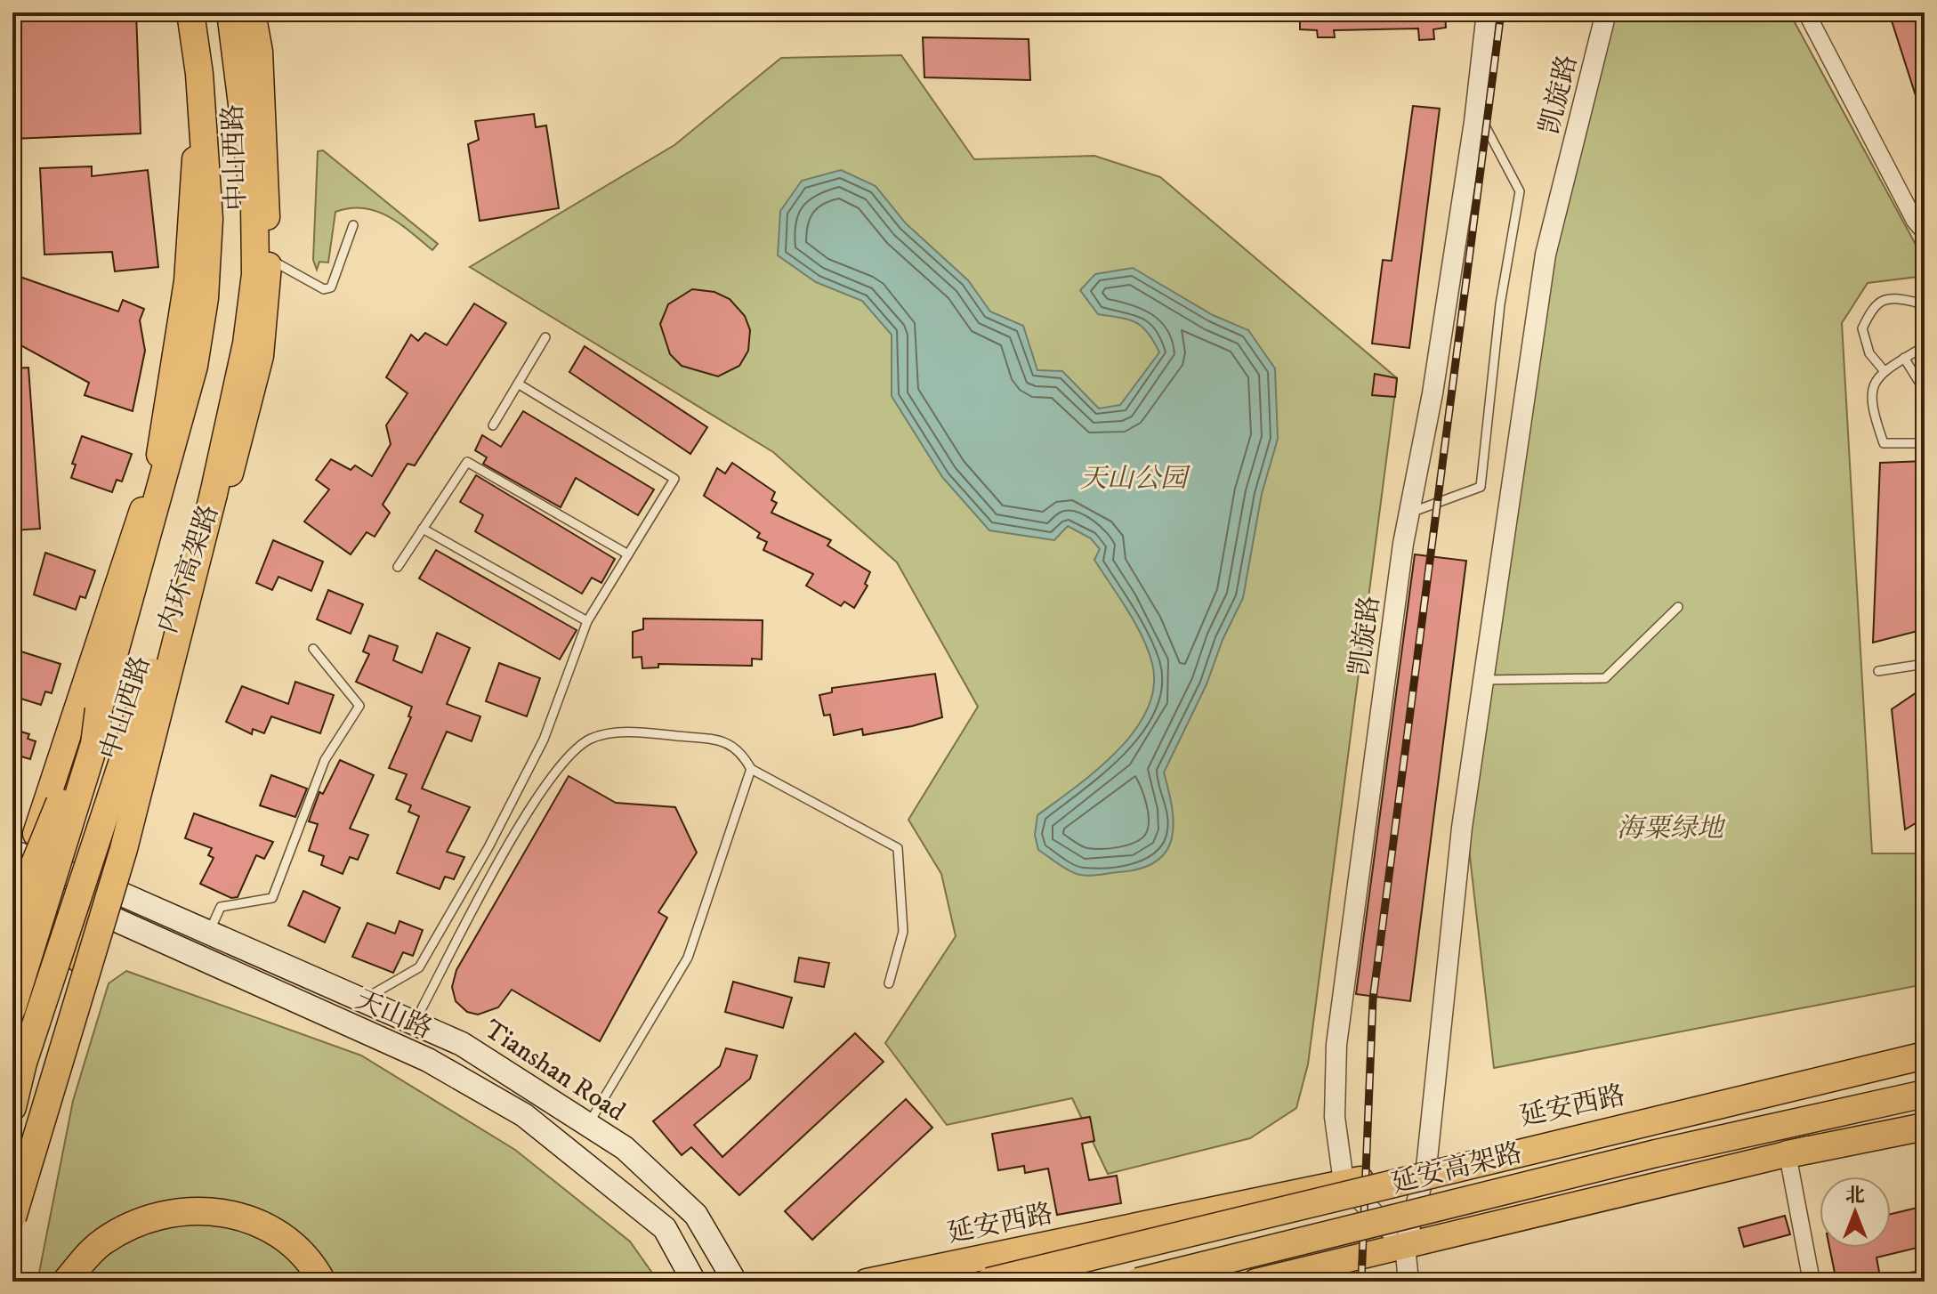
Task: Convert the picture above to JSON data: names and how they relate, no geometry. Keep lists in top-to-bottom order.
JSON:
{
  "streets": {
    "highway": ["内环高架路", "延安高架路"],
    "main road": [
      "中山西路",
      "天山路",
      "Tianshan Road",
      "延安西路"
    ],
    "street": ["凯旋路"]
  },
  "crossings": [
    ["凯旋路", "延安西路"],
    ["中山西路", "天山路"],
    ["中山西路", "Tianshan Road"],
    ["延安西路", "延安高架路"]
  ],
  "parks": ["天山公园", "海粟绿地"],
  "north": "top"
}
